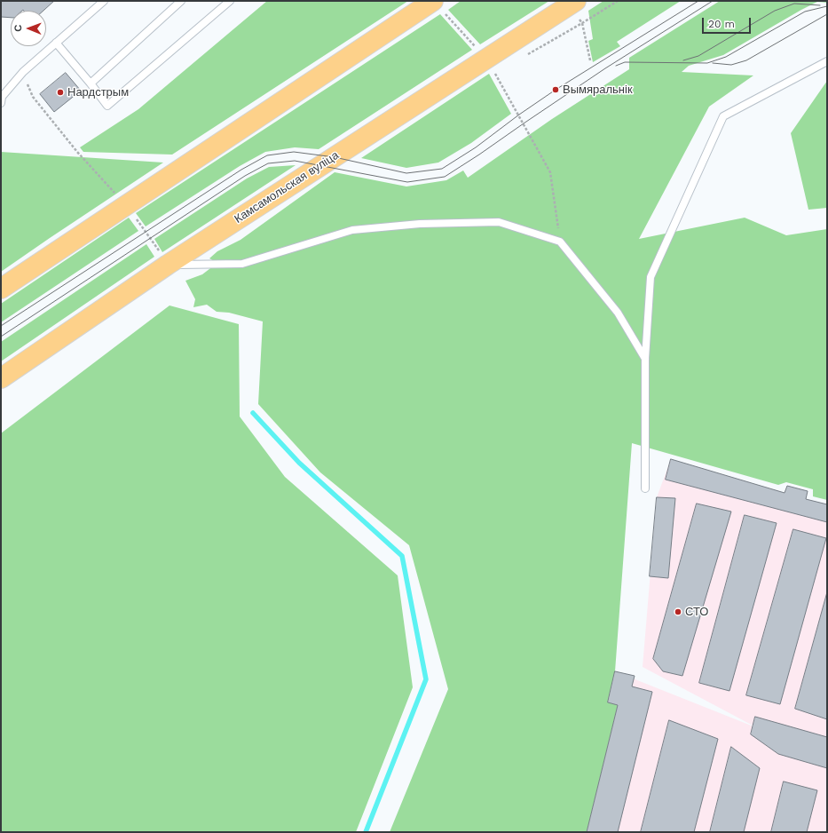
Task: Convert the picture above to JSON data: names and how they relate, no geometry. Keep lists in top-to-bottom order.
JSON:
{
  "streets": {
    "main road": ["Камсамольская вуліца"]
  },
  "places": ["Вымяральнік", "Нардстрым", "СТО"],
  "scale_bar": "20 m",
  "north": "left"
}
